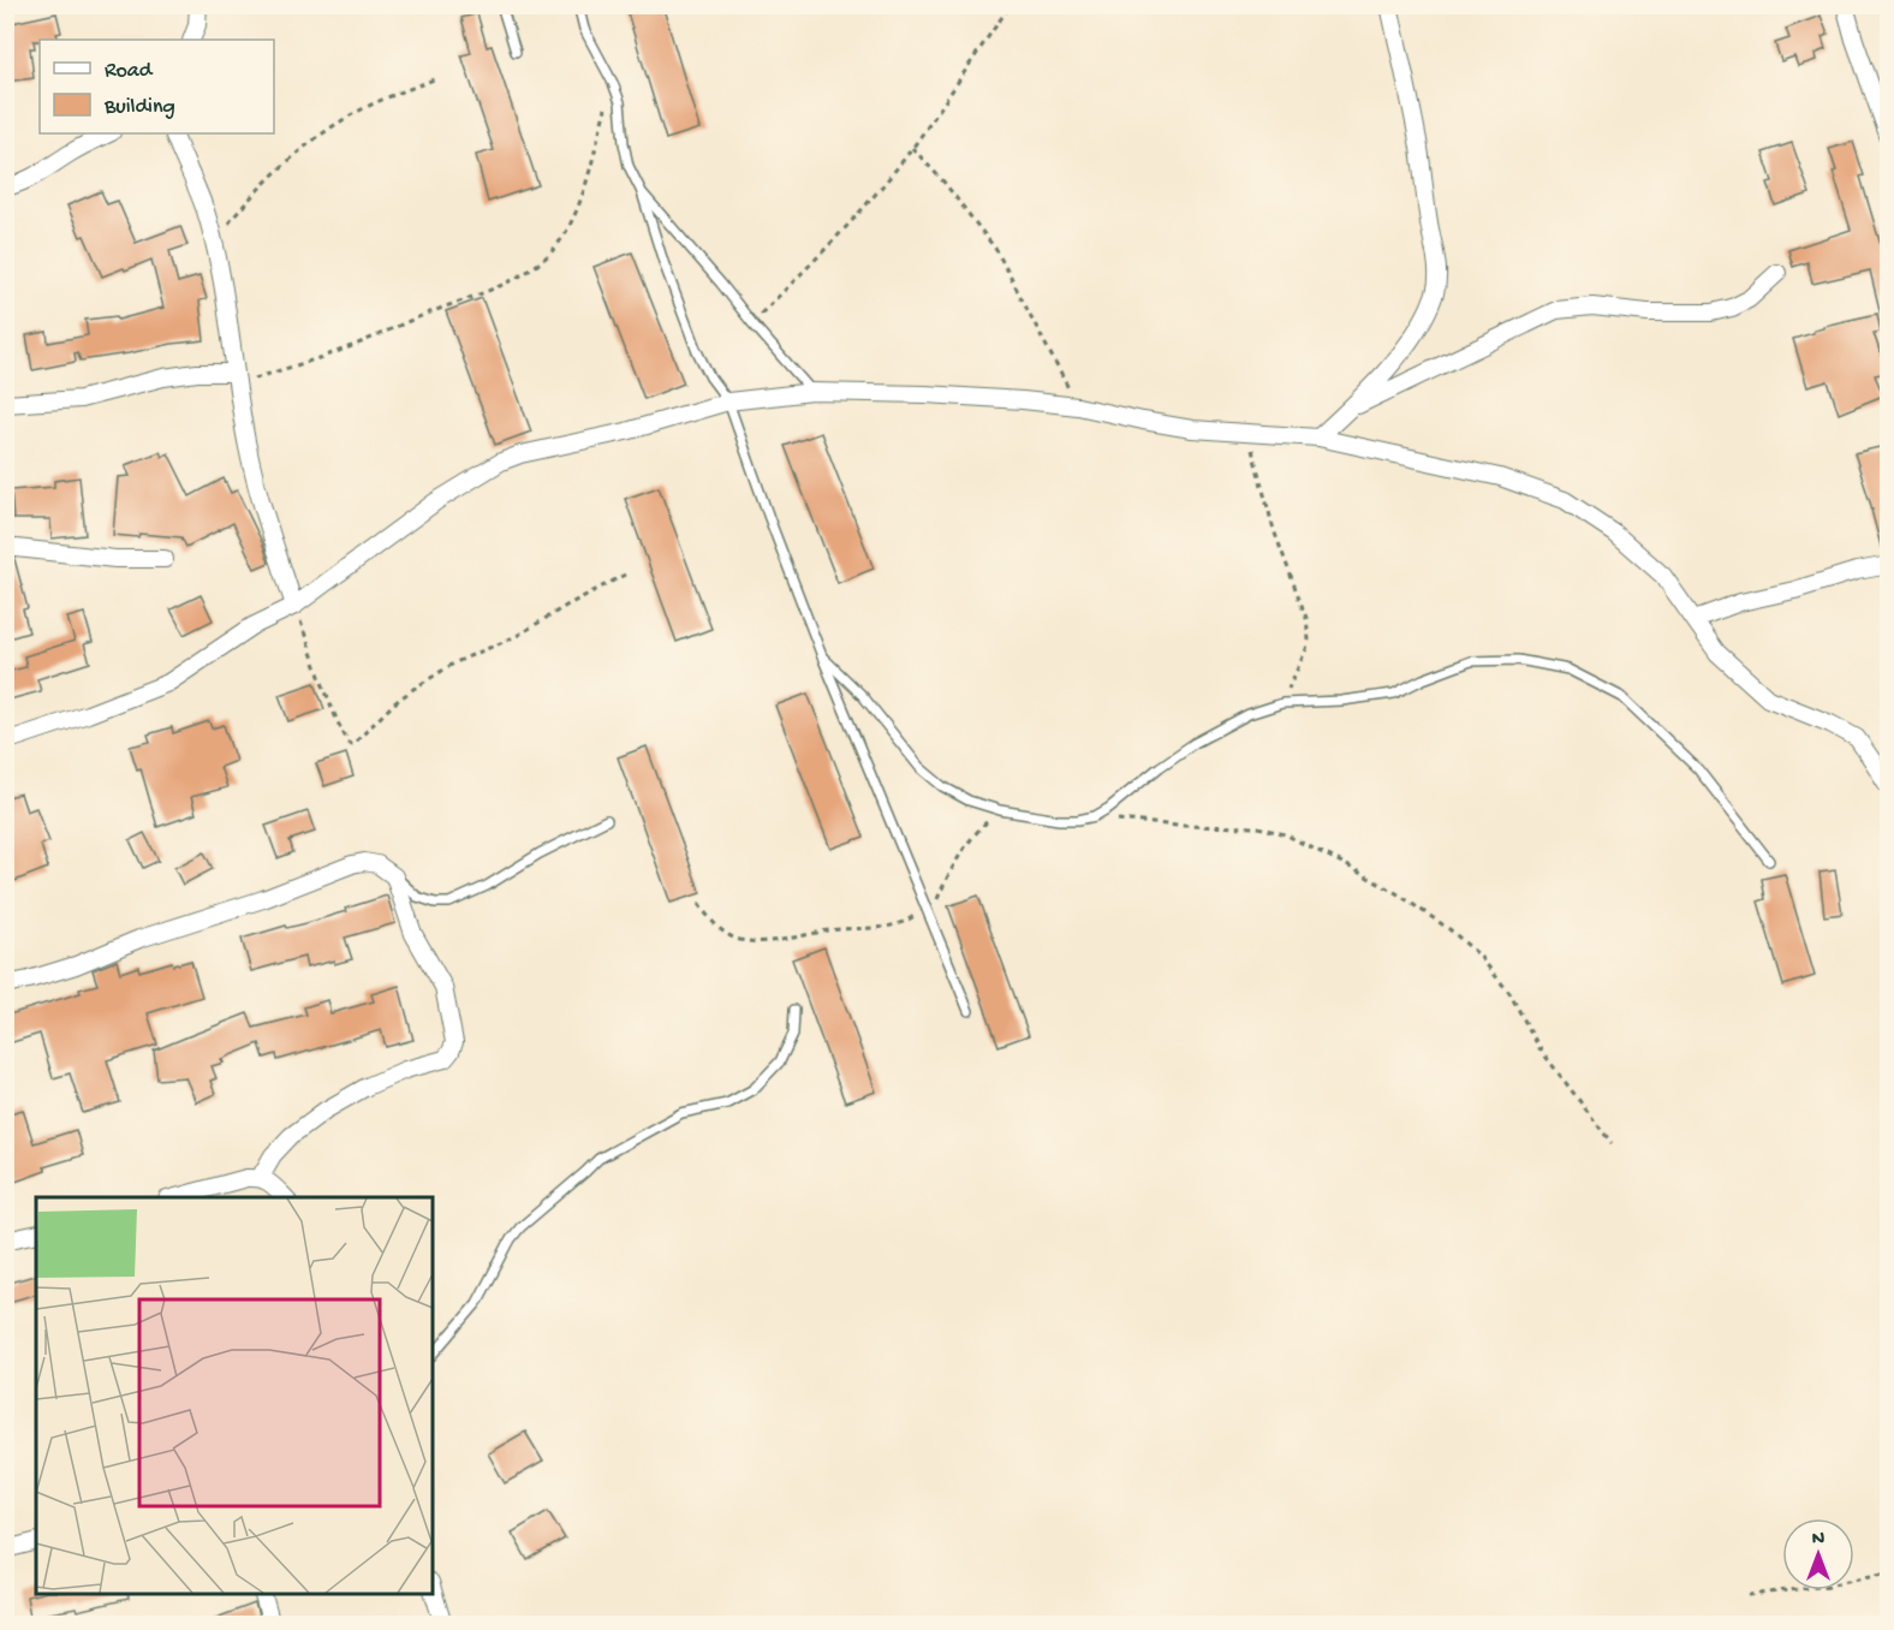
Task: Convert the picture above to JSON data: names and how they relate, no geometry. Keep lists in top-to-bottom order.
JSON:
{
  "legend": ["Road", "Building"],
  "north": "top"
}
